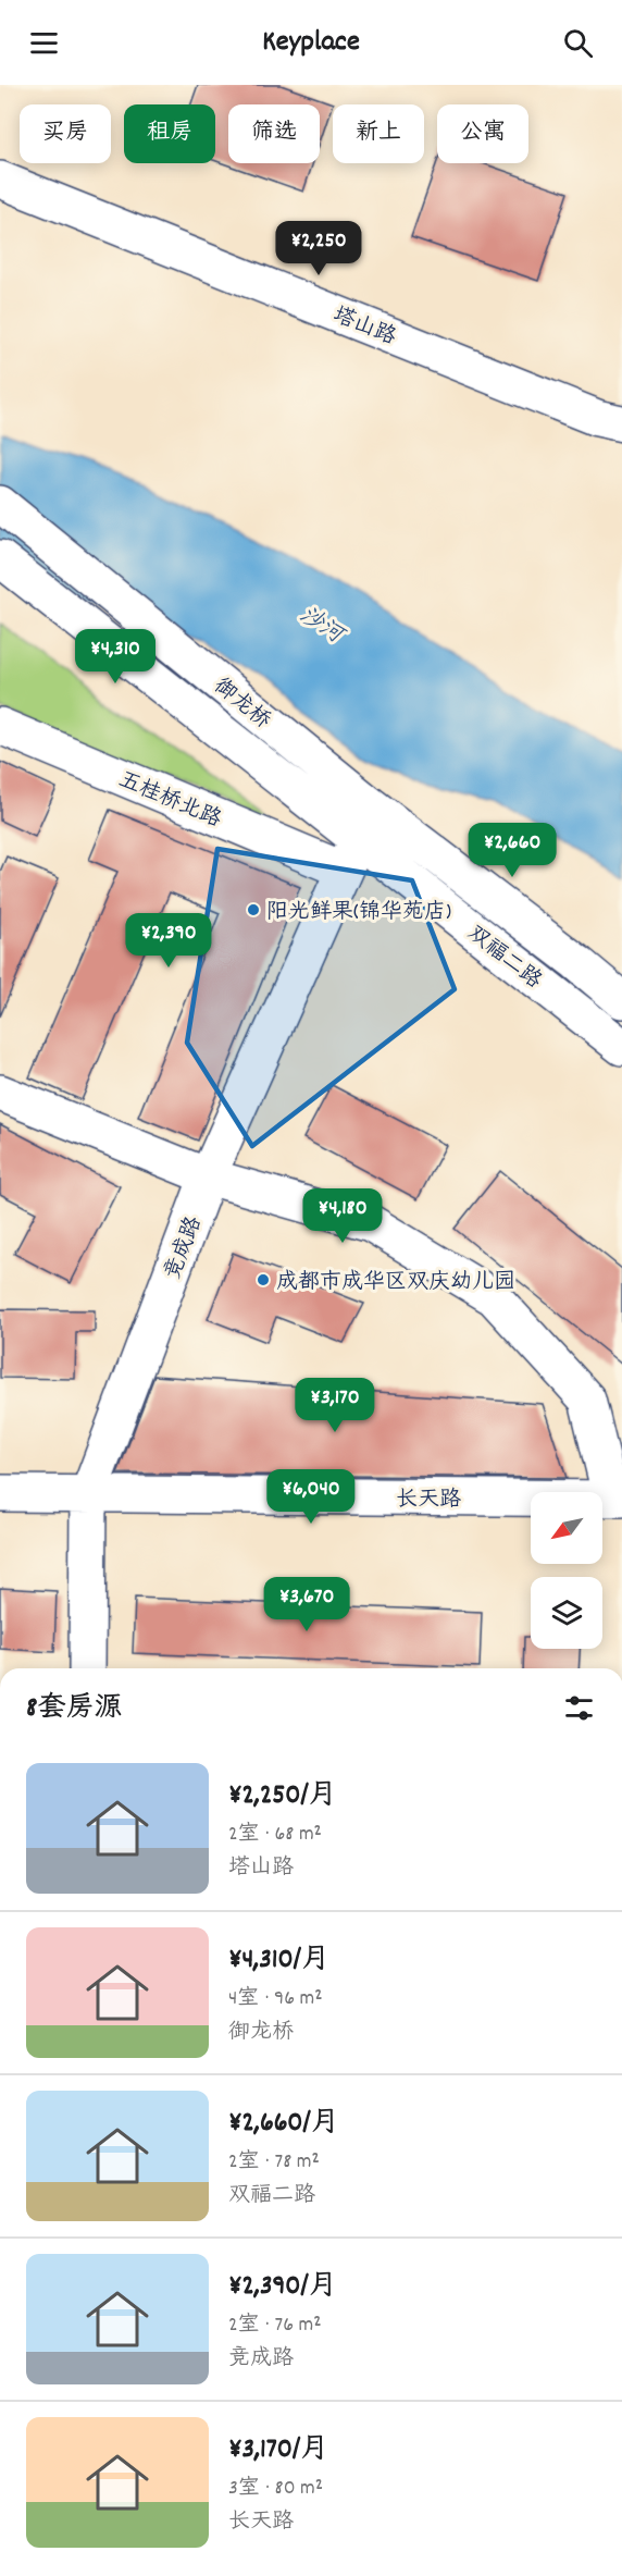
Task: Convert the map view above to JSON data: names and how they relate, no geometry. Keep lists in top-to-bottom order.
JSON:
{
  "streets": {
    "street": [
      "塔山路",
      "御龙桥",
      "五桂桥北路",
      "双福二路",
      "竞成路",
      "长天路"
    ]
  },
  "crossings": [
    ["御龙桥", "双福二路"],
    ["五桂桥北路", "竞成路"],
    ["双福二路", "竞成路"],
    ["竞成路", "长天路"]
  ],
  "water": ["沙河"],
  "places": ["阳光鲜果(锦华苑店)", "成都市成华区双庆幼儿园"],
  "north": "bottom left",
  "page": {
    "header": "Keyplace",
    "chip": [
      "买房",
      "租房",
      "筛选",
      "新上",
      "公寓"
    ],
    "price": [
      "¥2,250",
      "¥4,310",
      "¥2,660",
      "¥2,390",
      "¥4,180",
      "¥3,170",
      "¥6,040",
      "¥3,670"
    ],
    "heading": "8套房源",
    "list": [
      {
        "name": "¥2,250/月",
        "note": "2室 · 68 m² · 塔山路"
      },
      {
        "name": "¥4,310/月",
        "note": "4室 · 96 m² · 御龙桥"
      },
      {
        "name": "¥2,660/月",
        "note": "2室 · 78 m² · 双福二路"
      },
      {
        "name": "¥2,390/月",
        "note": "2室 · 76 m² · 竞成路"
      },
      {
        "name": "¥3,170/月",
        "note": "3室 · 80 m² · 长天路"
      }
    ]
  }
}
